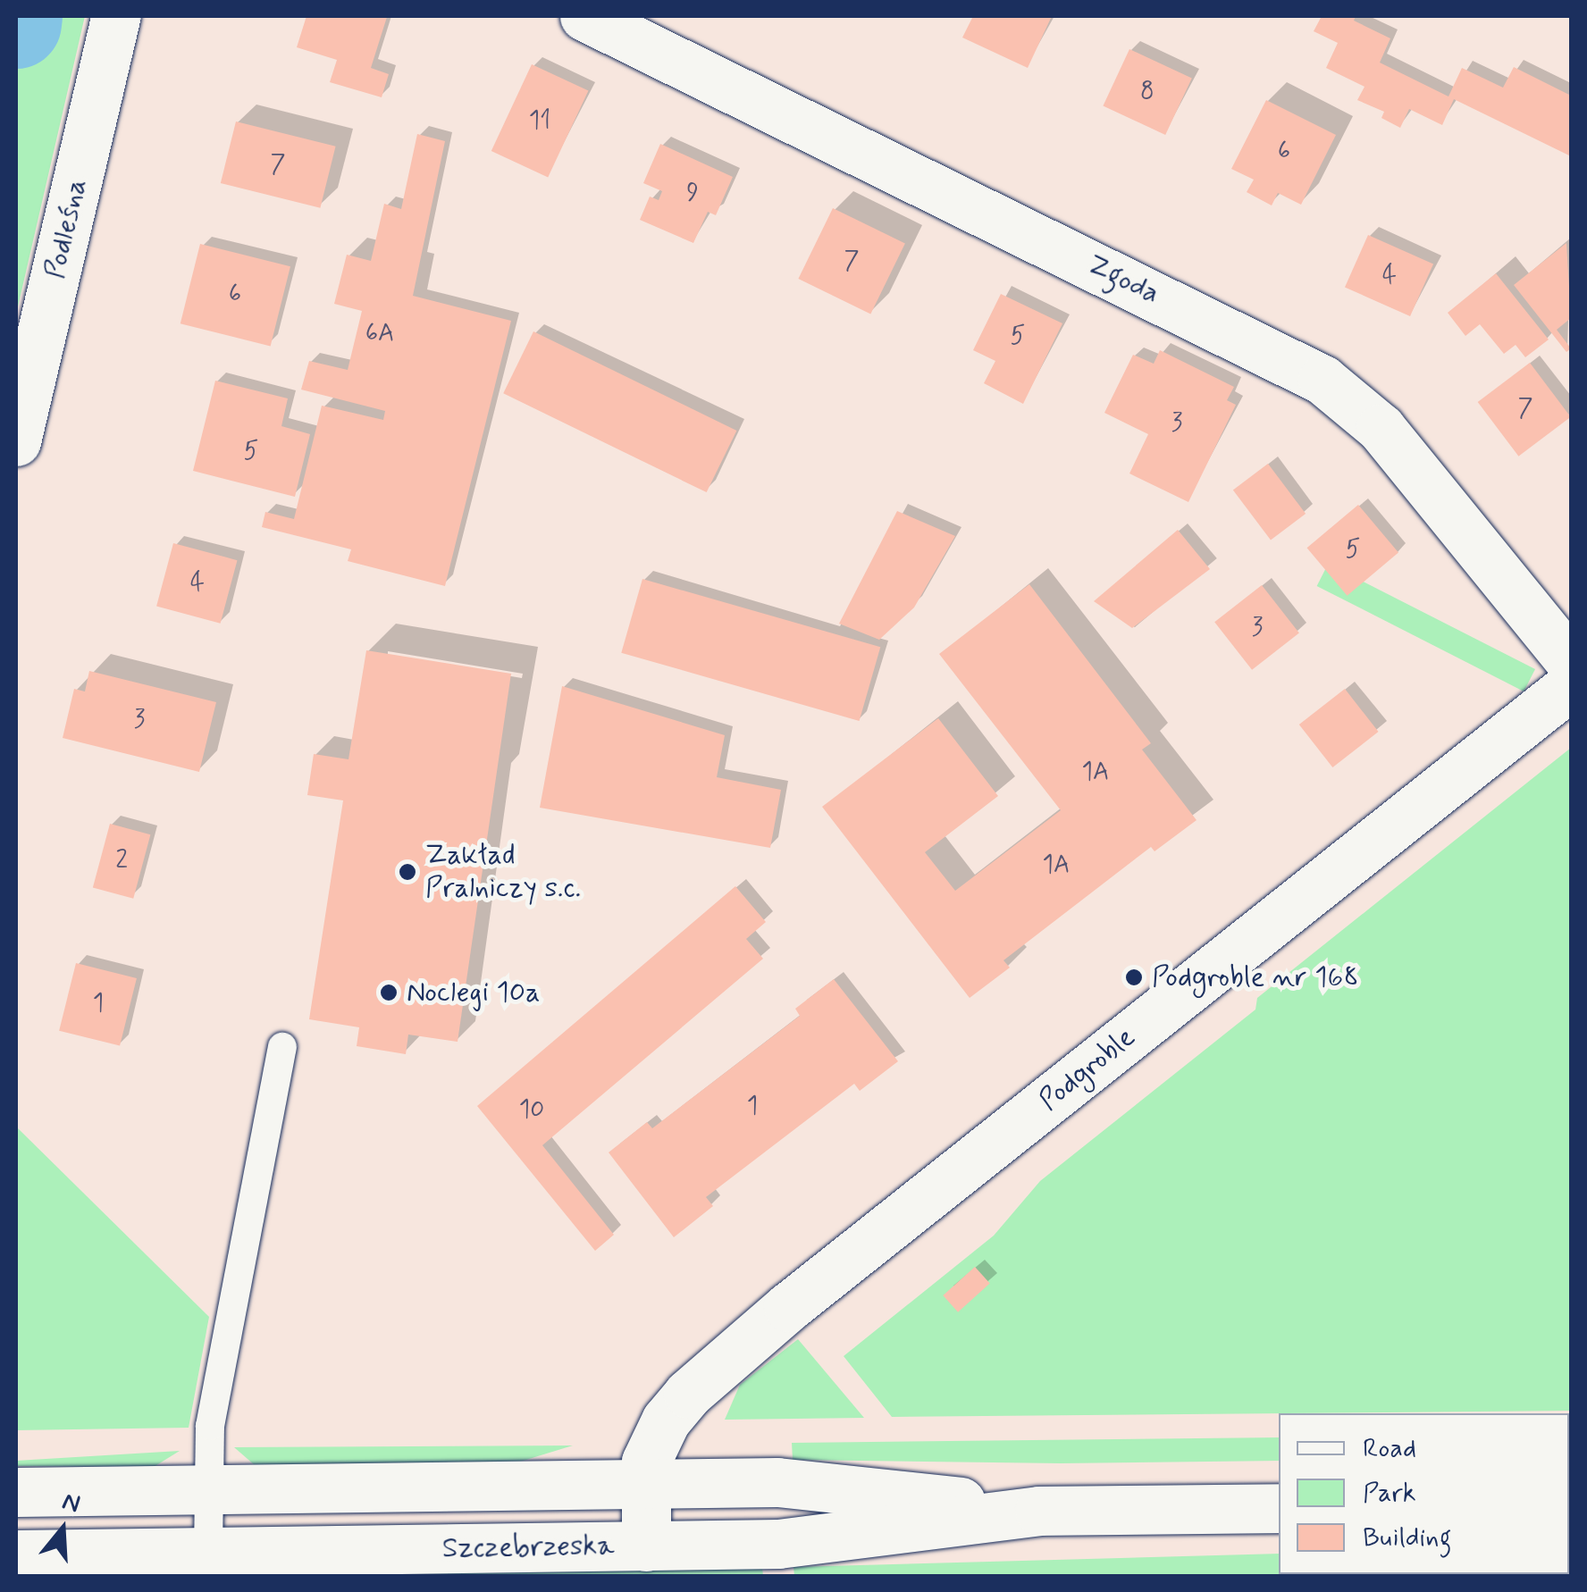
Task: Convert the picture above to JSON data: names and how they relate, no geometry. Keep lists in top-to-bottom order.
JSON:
{
  "streets": {
    "street": [
      "Podleśna",
      "Zgoda",
      "Podgroble",
      "Szczebrzeska"
    ]
  },
  "crossings": [
    ["Podgroble", "Szczebrzeska"]
  ],
  "places": ["Zakład Pralniczy s.c.", "Podgroble nr 168", "Noclegi 10a"],
  "house_numbers": [
    "8",
    "11",
    "6",
    "7",
    "9",
    "7",
    "4",
    "6",
    "6A",
    "5",
    "7",
    "3",
    "5",
    "5",
    "4",
    "3",
    "3",
    "1A",
    "2",
    "1A",
    "1",
    "1",
    "10"
  ],
  "legend": ["Road", "Park", "Building"],
  "north": "top"
}
